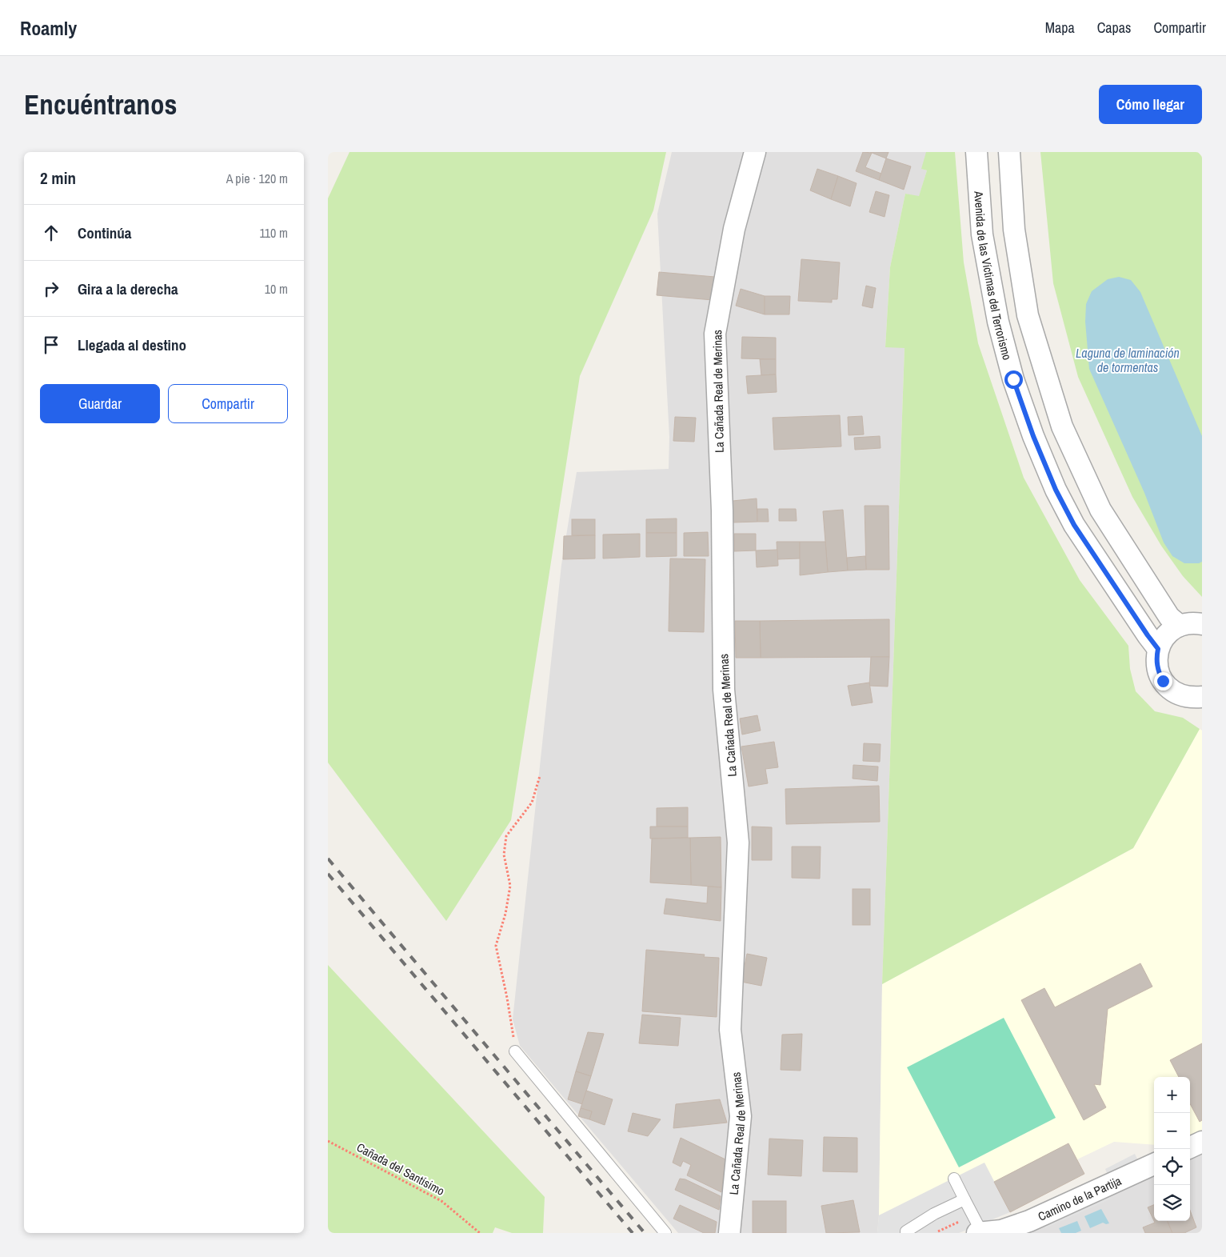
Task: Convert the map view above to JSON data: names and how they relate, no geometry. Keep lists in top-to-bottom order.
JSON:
{
  "streets": {
    "street": ["Avenida de las Víctimas del Terrorismo", "La Cañada Real de Merinas", "Camino de la Partija"],
    "path": ["Cañada del Santísimo"]
  },
  "water": ["Laguna de laminación de tormentas"],
  "page": {
    "header": "Roamly",
    "nav": ["Mapa", "Capas", "Compartir"],
    "buttons": [
      "Cómo llegar",
      ["Guardar", "Compartir"]
    ],
    "title": "Encuéntranos",
    "heading": ["2 min", "A pie · 120 m"],
    "list": [
      ["Continúa", "110 m"],
      ["Gira a la derecha", "10 m"],
      "Llegada al destino"
    ],
    "map_buttons": ["+", "−"]
  }
}
